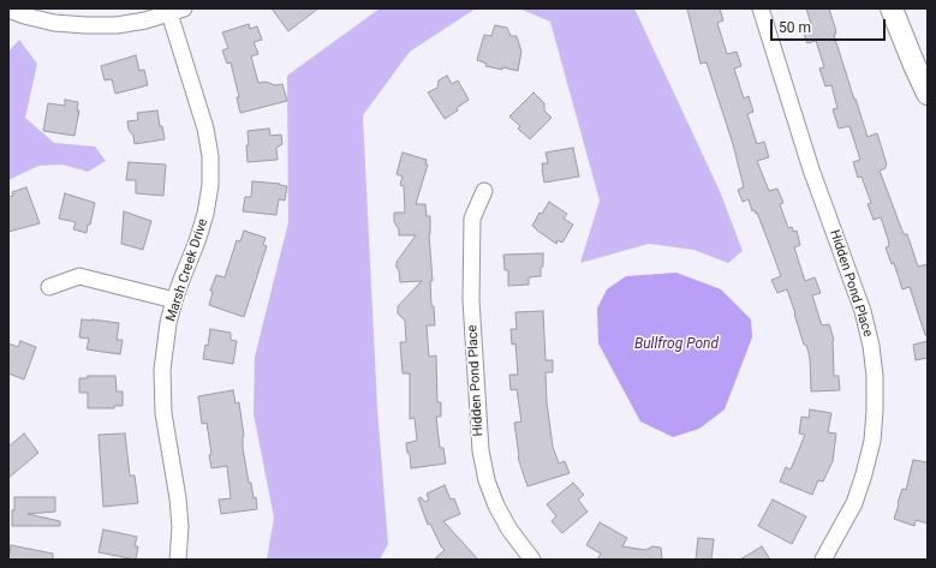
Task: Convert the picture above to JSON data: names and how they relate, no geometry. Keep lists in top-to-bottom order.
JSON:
{
  "streets": {
    "street": ["Marsh Creek Drive", "Hidden Pond Place"]
  },
  "water": ["Bullfrog Pond"],
  "scale_bar": "50 m"
}
